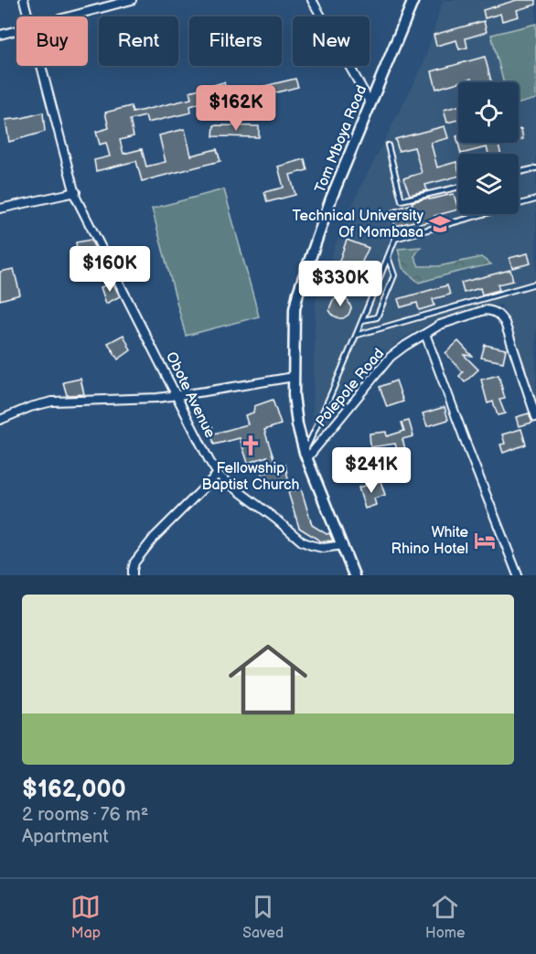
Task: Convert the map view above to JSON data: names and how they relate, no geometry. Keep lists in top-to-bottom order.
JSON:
{
  "streets": {
    "main road": ["Tom Mboya Road"],
    "street": ["Polepole Road", "Obote Avenue"]
  },
  "crossings": [
    ["Tom Mboya Road", "Polepole Road"],
    ["Tom Mboya Road", "Obote Avenue"]
  ],
  "places": {
    "school or university": ["Technical University Of Mombasa"],
    "church": ["Fellowship Baptist Church"],
    "hotel": ["White Rhino Hotel"]
  },
  "page": {
    "chip": [
      "Buy",
      "Rent",
      "Filters",
      "New"
    ],
    "price": [
      "$162K",
      "$160K",
      "$330K",
      "$241K"
    ],
    "list": [
      {
        "name": "$162,000",
        "note": "2 rooms · 76 m² · Apartment"
      }
    ],
    "tabs": ["Map", "Saved", "Home"]
  }
}
